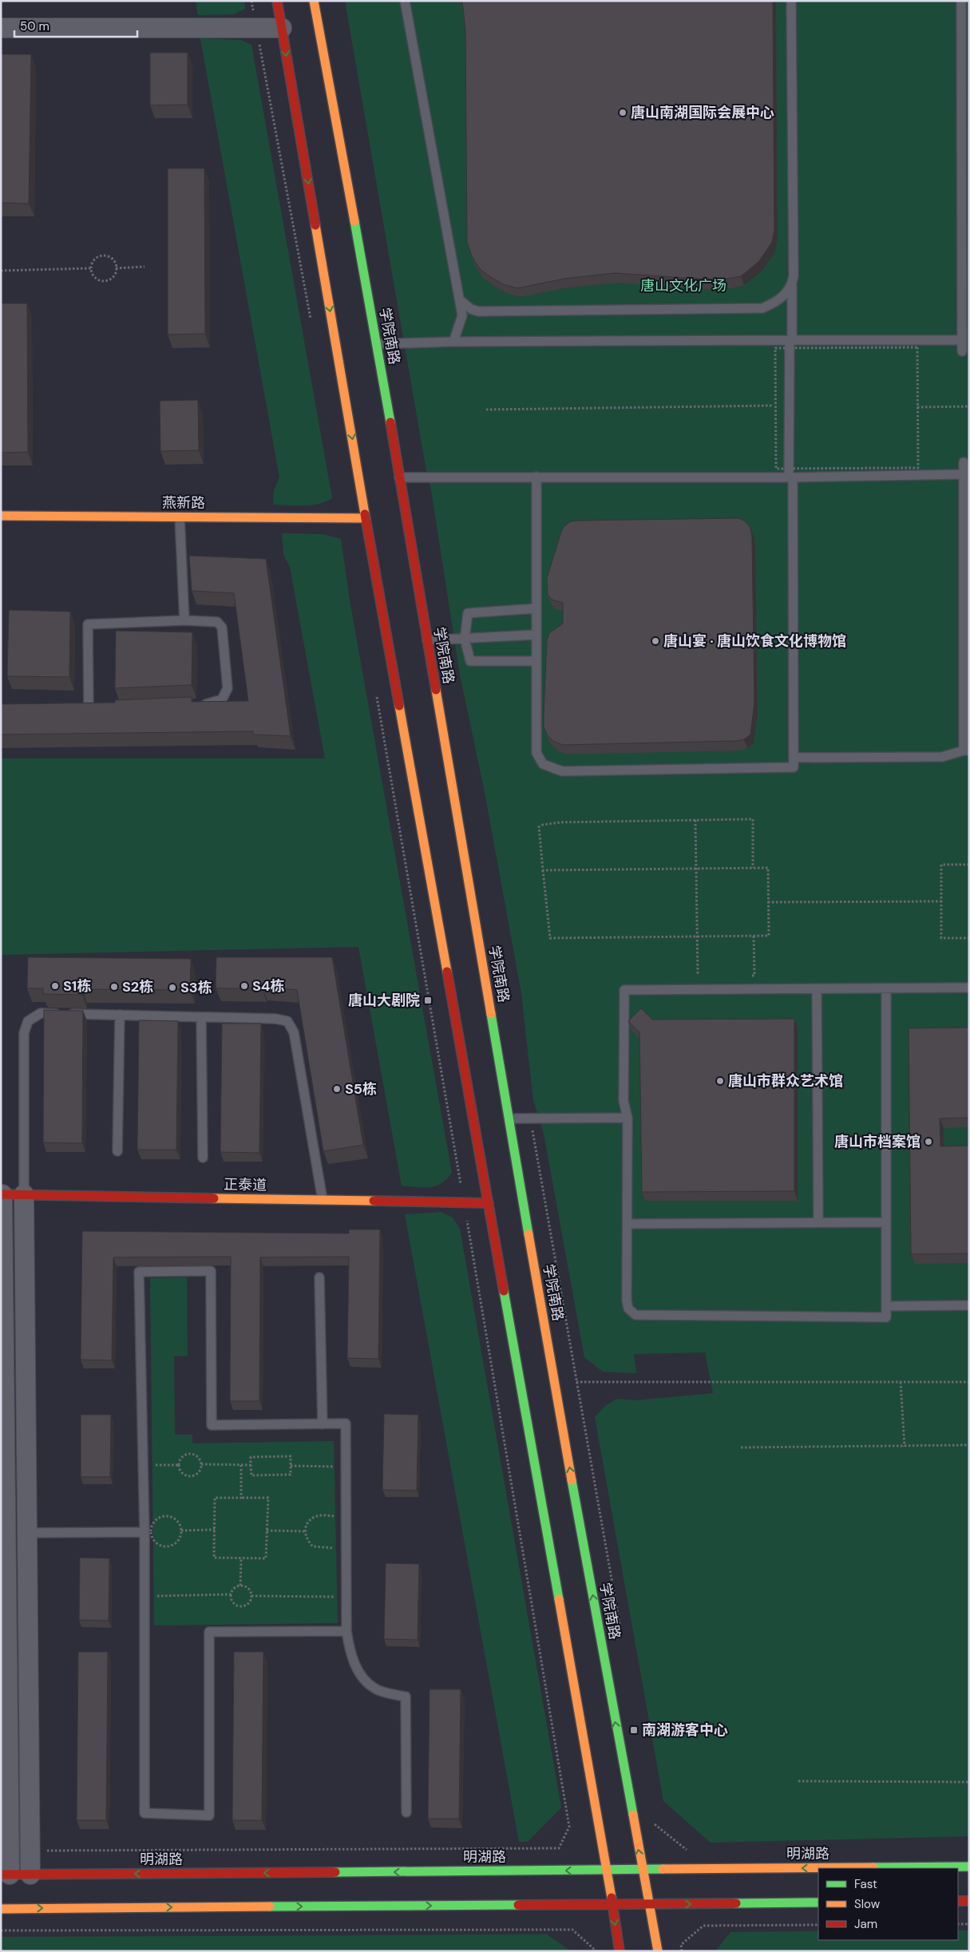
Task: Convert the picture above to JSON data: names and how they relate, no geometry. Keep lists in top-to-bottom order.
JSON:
{
  "streets": {
    "main road": [
      "学院南路",
      "燕新路",
      "正泰道",
      "明湖路"
    ]
  },
  "crossings": [
    ["学院南路", "明湖路"]
  ],
  "parks": ["唐山文化广场"],
  "places": {
    "other": [
      "唐山南湖国际会展中心",
      "唐山宴 · 唐山饮食文化博物馆",
      "S1栋",
      "S4栋",
      "S2栋",
      "S3栋",
      "唐山市群众艺术馆",
      "S5栋",
      "唐山市档案馆"
    ],
    "transit": ["唐山大剧院", "南湖游客中心"]
  },
  "legend": ["Fast", "Slow", "Jam"],
  "scale_bar": "50 m"
}
